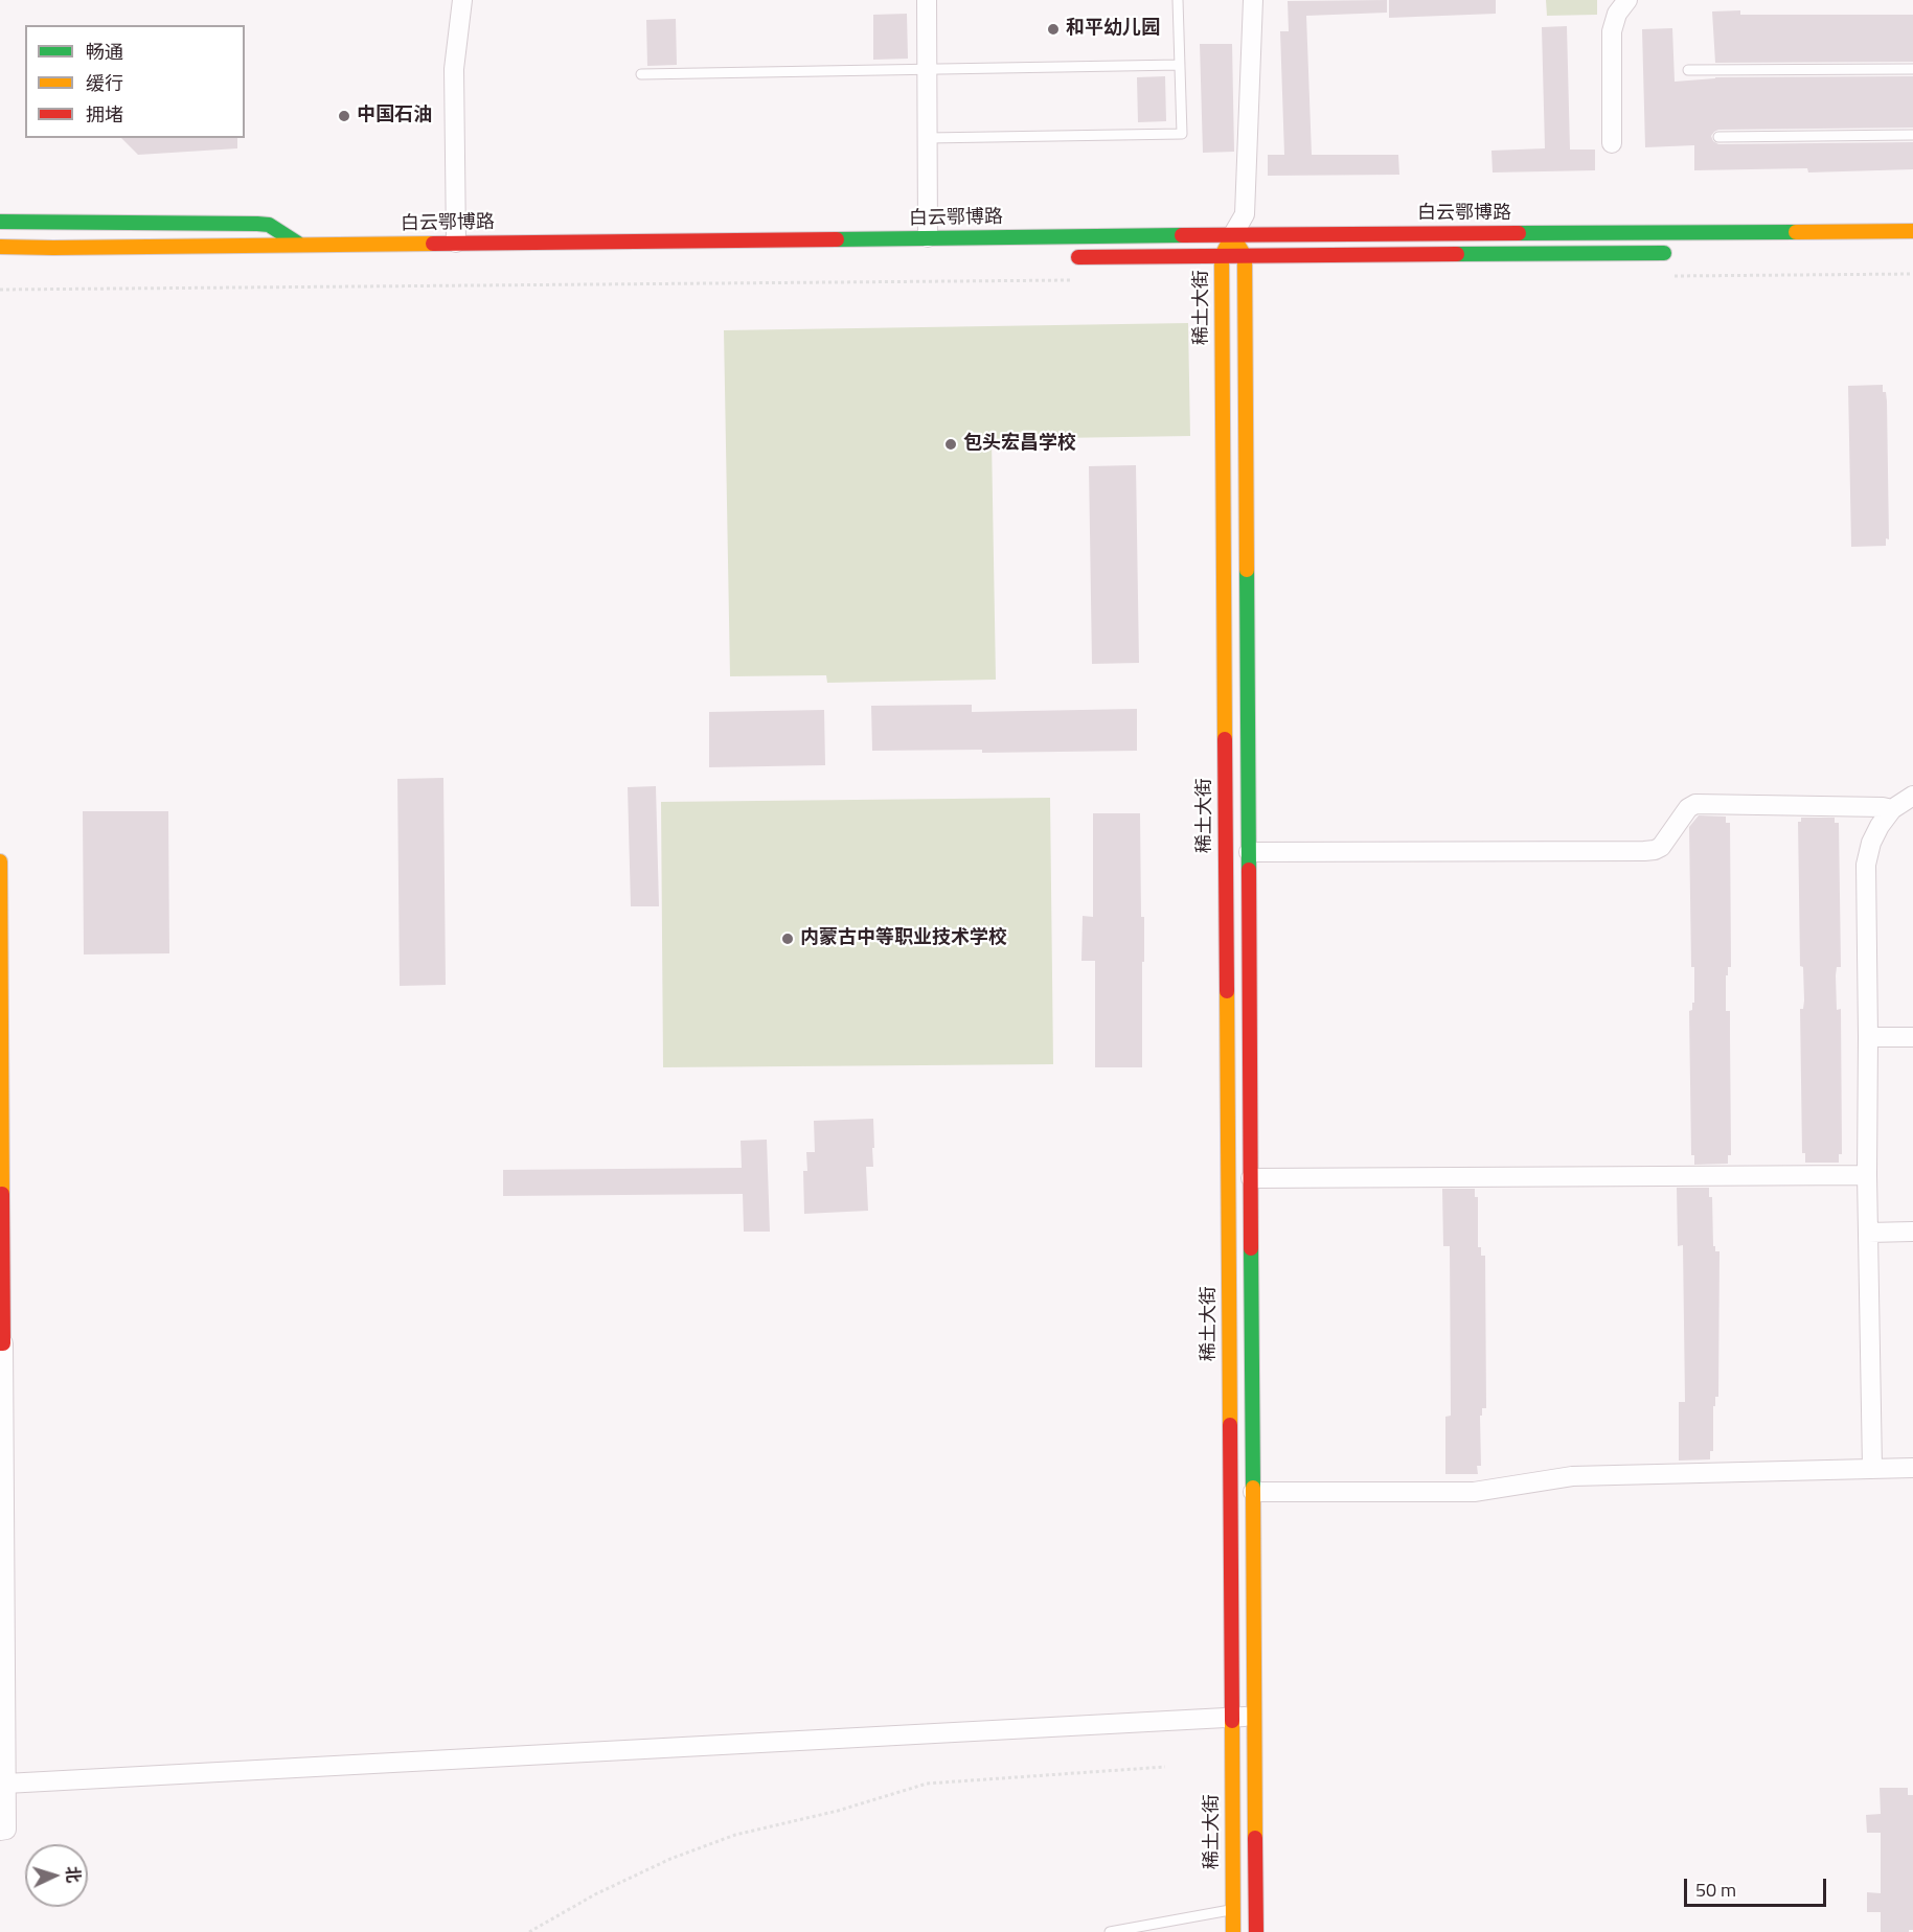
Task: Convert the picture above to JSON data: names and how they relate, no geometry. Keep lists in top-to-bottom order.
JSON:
{
  "streets": {
    "main road": ["白云鄂博路", "稀土大街"]
  },
  "crossings": [
    ["白云鄂博路", "稀土大街"]
  ],
  "places": [
    "和平幼儿园",
    "中国石油",
    "包头宏昌学校",
    "内蒙古中等职业技术学校"
  ],
  "legend": ["畅通", "缓行", "拥堵"],
  "scale_bar": "50 m",
  "north": "right"
}
